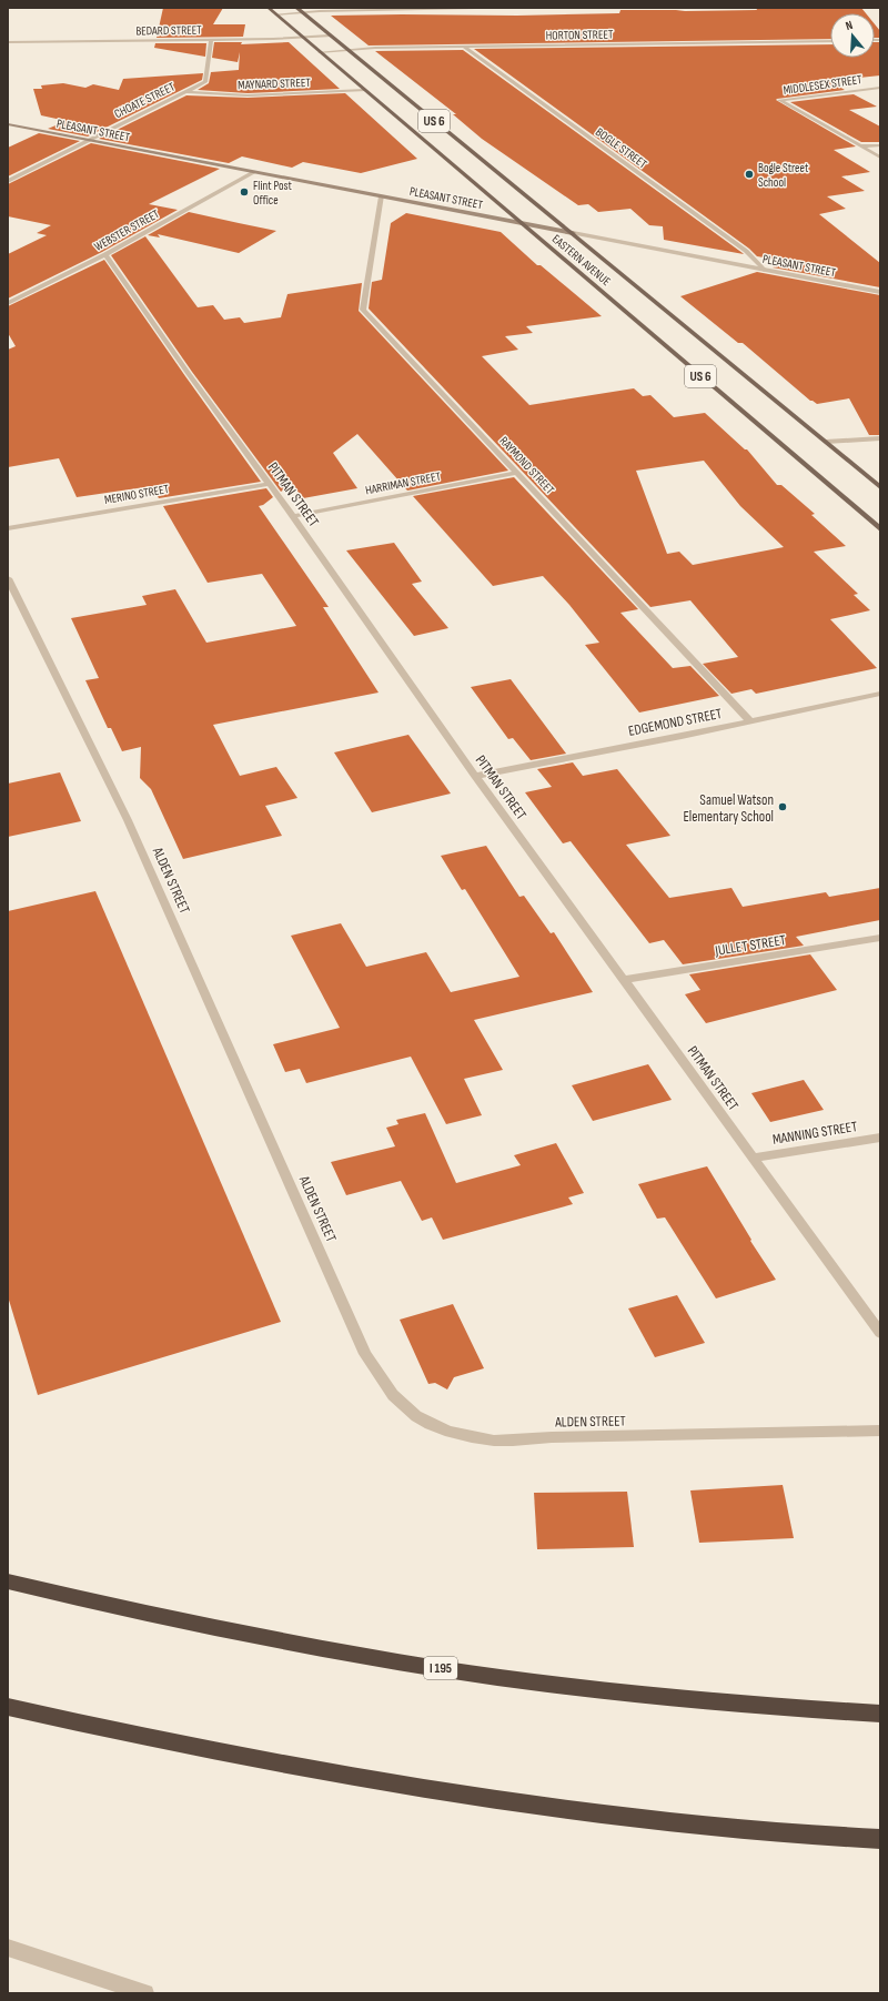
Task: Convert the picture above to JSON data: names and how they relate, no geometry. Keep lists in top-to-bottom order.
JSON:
{
  "streets": {
    "highway": ["I 195"],
    "main road": ["US 6", "PLEASANT STREET", "EASTERN AVENUE"],
    "street": [
      "BEDARD STREET",
      "HORTON STREET",
      "MAYNARD STREET",
      "MIDDLESEX STREET",
      "CHOATE STREET",
      "BOGLE STREET",
      "WEBSTER STREET",
      "RAYMOND STREET",
      "HARRIMAN STREET",
      "MERINO STREET",
      "PITMAN STREET",
      "EDGEMOND STREET",
      "ALDEN STREET",
      "JULLET STREET",
      "MANNING STREET"
    ]
  },
  "crossings": [
    ["BEDARD STREET", "CHOATE STREET"],
    ["BEDARD STREET", "EASTERN AVENUE"],
    ["HORTON STREET", "BOGLE STREET"],
    ["HORTON STREET", "EASTERN AVENUE"],
    ["MAYNARD STREET", "CHOATE STREET"],
    ["MAYNARD STREET", "EASTERN AVENUE"],
    ["CHOATE STREET", "PLEASANT STREET"],
    ["PLEASANT STREET", "BOGLE STREET"],
    ["PLEASANT STREET", "WEBSTER STREET"],
    ["PLEASANT STREET", "EASTERN AVENUE"],
    ["PLEASANT STREET", "RAYMOND STREET"],
    ["WEBSTER STREET", "PITMAN STREET"],
    ["RAYMOND STREET", "HARRIMAN STREET"],
    ["RAYMOND STREET", "EDGEMOND STREET"],
    ["HARRIMAN STREET", "PITMAN STREET"],
    ["MERINO STREET", "PITMAN STREET"],
    ["PITMAN STREET", "EDGEMOND STREET"],
    ["PITMAN STREET", "JULLET STREET"],
    ["PITMAN STREET", "MANNING STREET"]
  ],
  "places": ["Bogle Street School", "Flint Post Office", "Samuel Watson Elementary School"],
  "north": "top"
}
